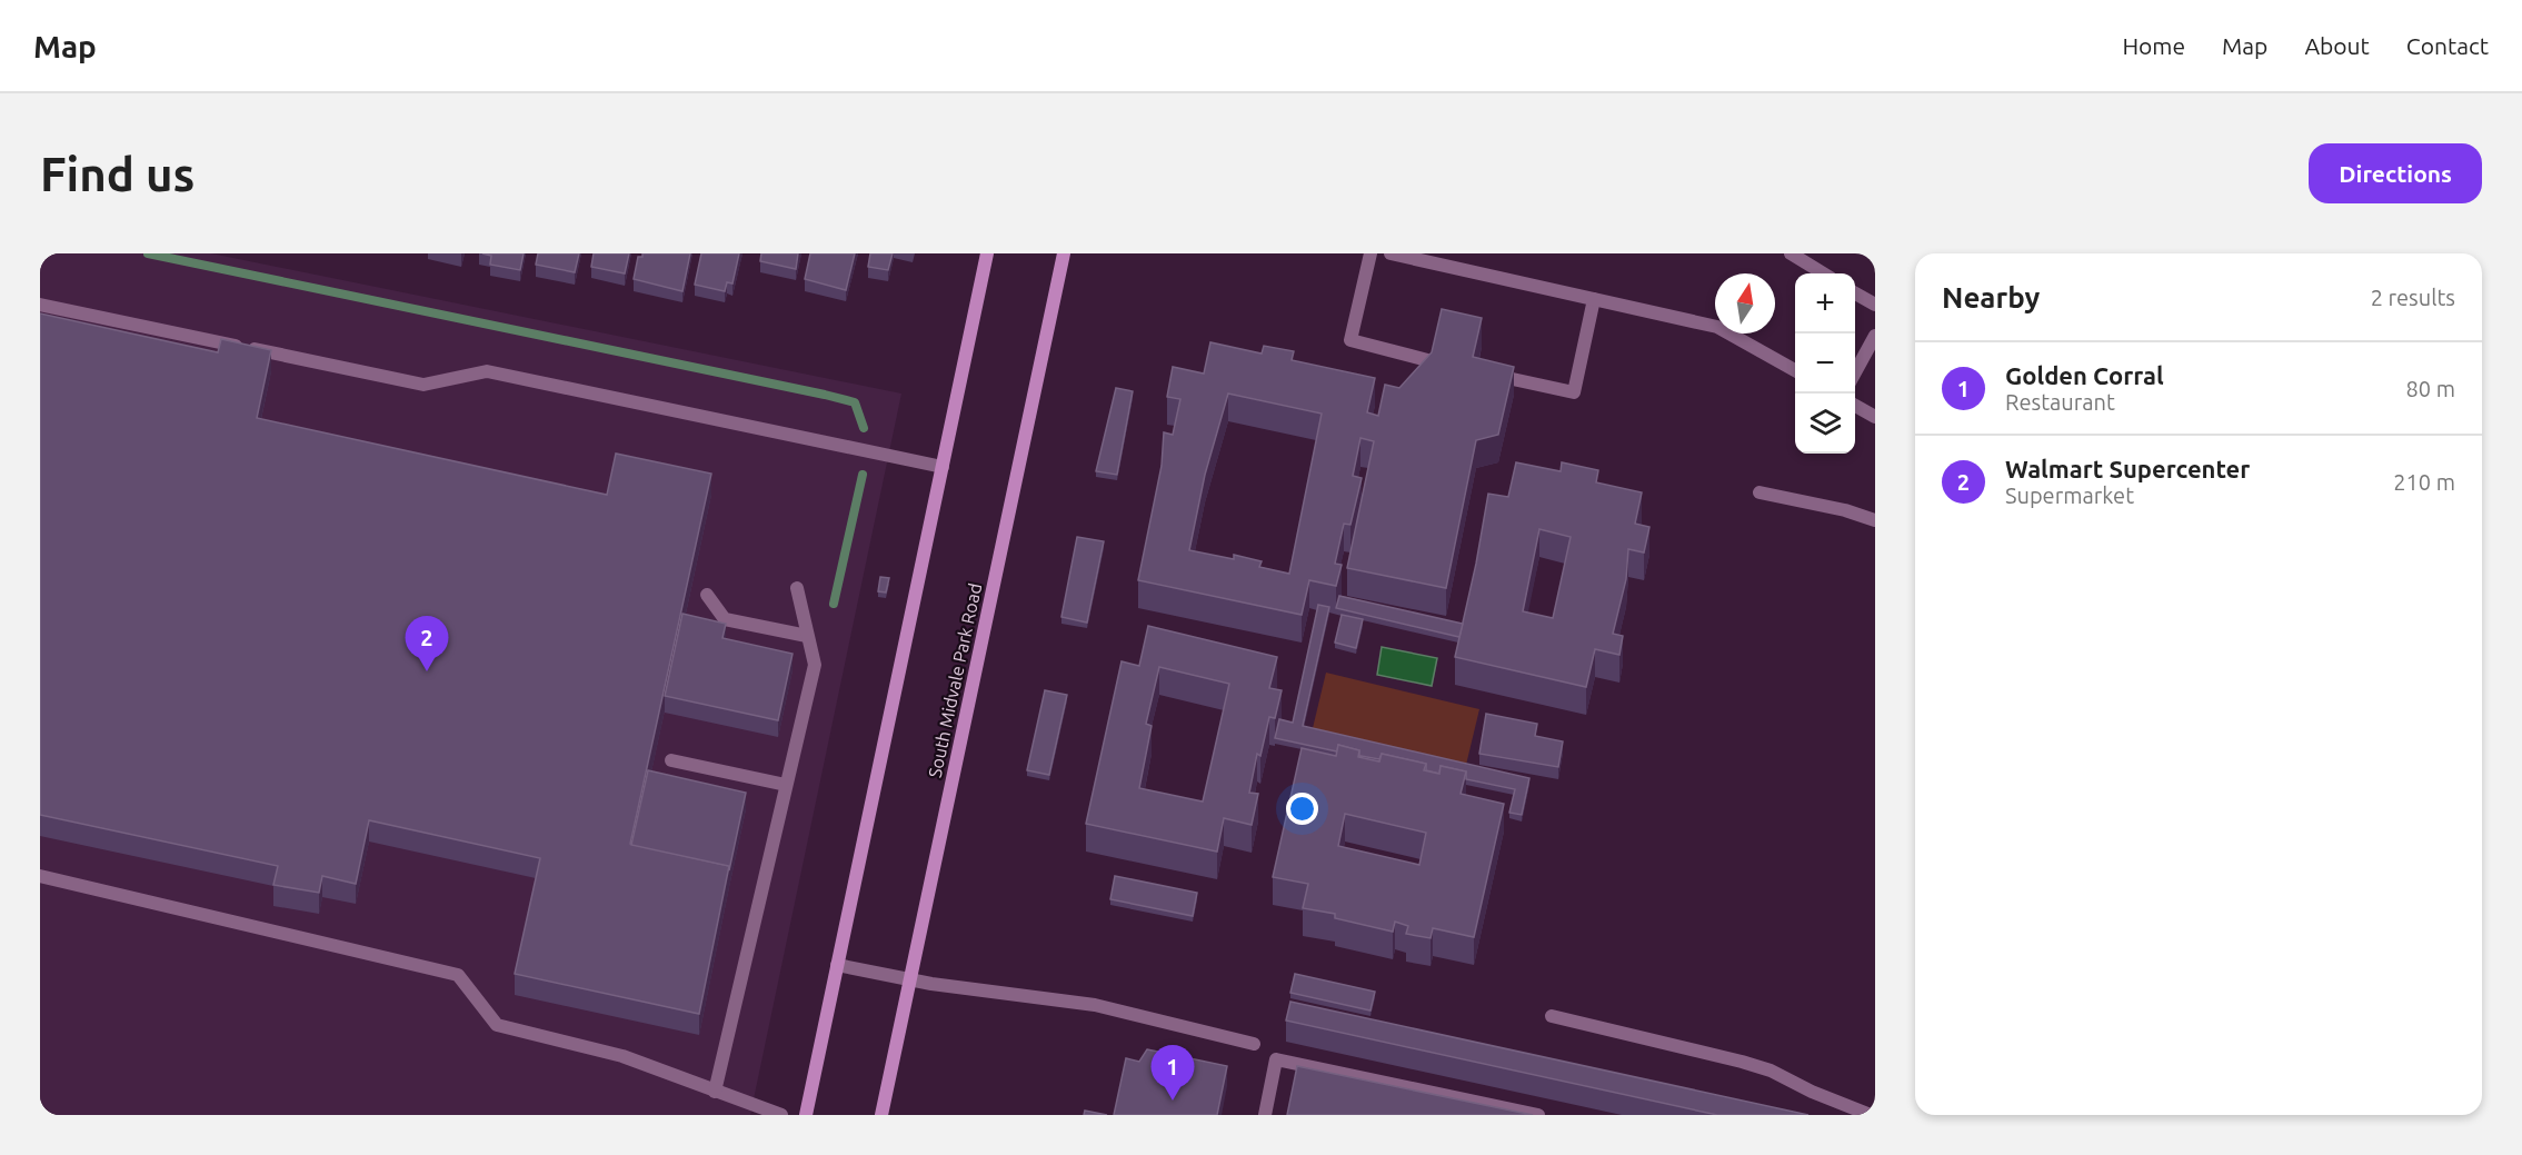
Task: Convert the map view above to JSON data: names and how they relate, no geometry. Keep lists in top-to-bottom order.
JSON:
{
  "streets": {
    "main road": ["South Midvale Park Road"]
  },
  "north": "top",
  "page": {
    "header": "Map",
    "nav": [
      "Home",
      "Map",
      "About",
      "Contact"
    ],
    "buttons": "Directions",
    "title": "Find us",
    "heading": ["Nearby", "2 results"],
    "map_buttons": ["+", "−"],
    "list": [
      {
        "mark": "1",
        "name": "Golden Corral",
        "note": "Restaurant",
        "value": "80 m"
      },
      {
        "mark": "2",
        "name": "Walmart Supercenter",
        "note": "Supermarket",
        "value": "210 m"
      }
    ],
    "pins": ["2", "1"]
  }
}
